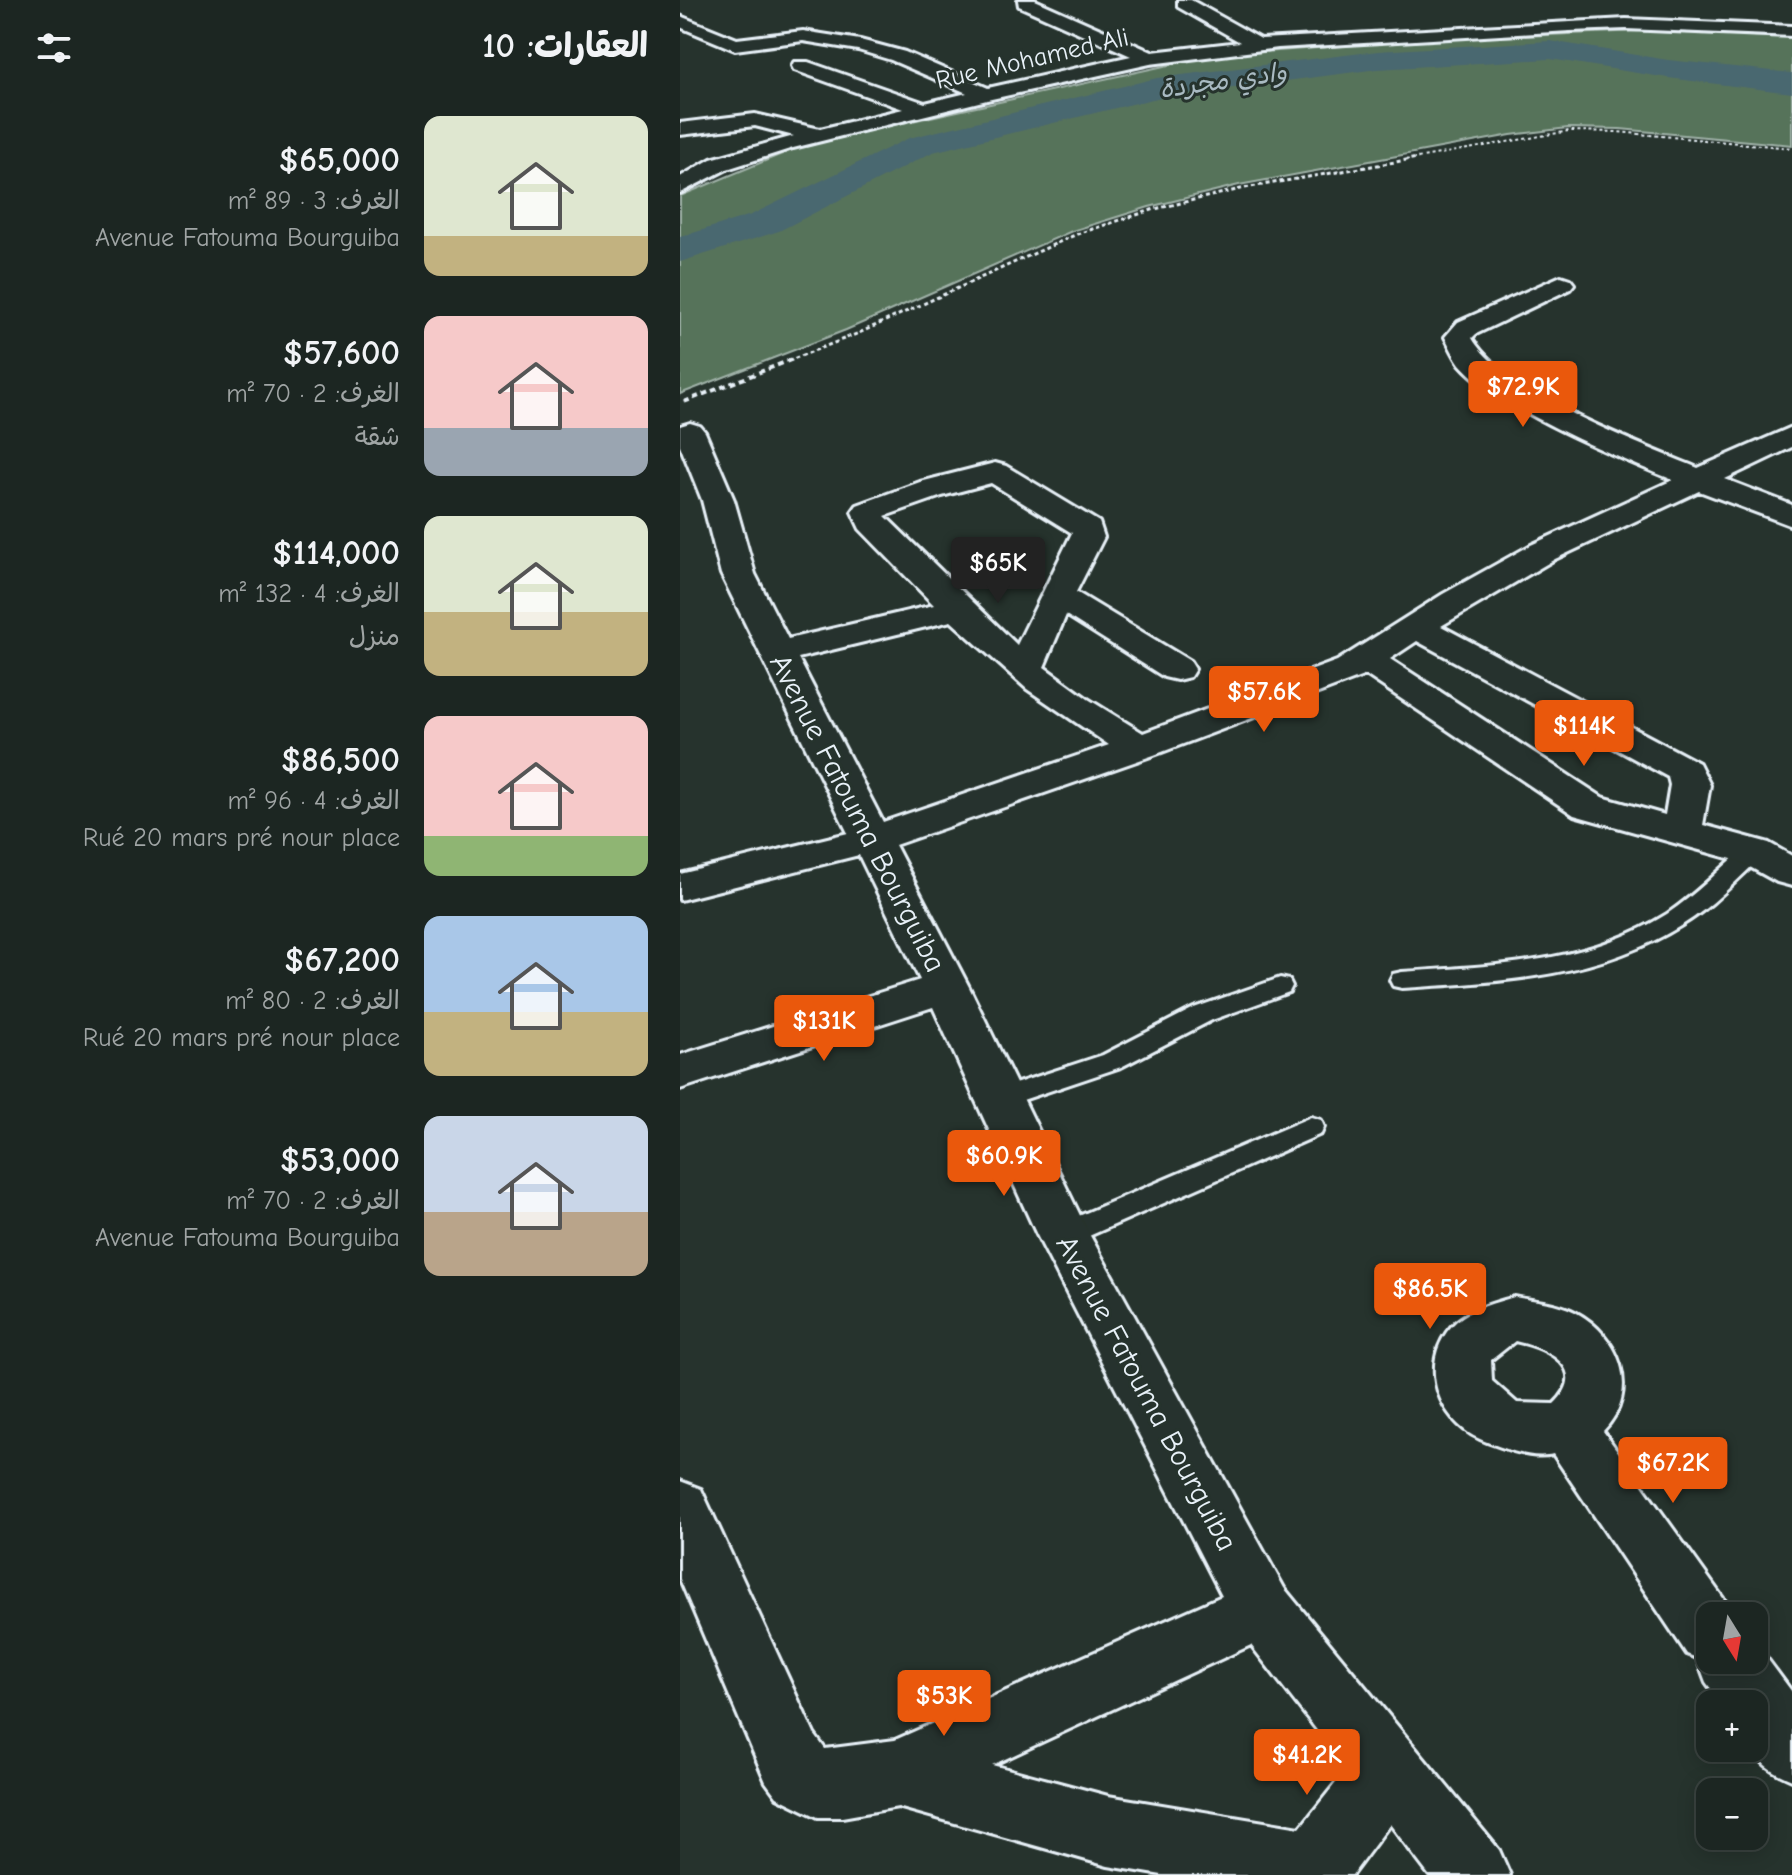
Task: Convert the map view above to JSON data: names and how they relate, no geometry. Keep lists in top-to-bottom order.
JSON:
{
  "streets": {
    "street": ["Rue Mohamed Ali", "Avenue Fatouma Bourguiba"]
  },
  "water": ["وادي مجردة"],
  "north": "bottom",
  "page": {
    "heading": "العقارات: 10",
    "list": [
      {
        "name": "$65,000",
        "note": "الغرف: 3 · 89 m² · Avenue Fatouma Bourguiba"
      },
      {
        "name": "$57,600",
        "note": "الغرف: 2 · 70 m² · شقة"
      },
      {
        "name": "$114,000",
        "note": "الغرف: 4 · 132 m² · منزل"
      },
      {
        "name": "$86,500",
        "note": "الغرف: 4 · 96 m² · Rué 20 mars pré nour place"
      },
      {
        "name": "$67,200",
        "note": "الغرف: 2 · 80 m² · Rué 20 mars pré nour place"
      },
      {
        "name": "$53,000",
        "note": "الغرف: 2 · 70 m² · Avenue Fatouma Bourguiba"
      }
    ],
    "price": [
      "$72.9K",
      "$65K",
      "$57.6K",
      "$114K",
      "$131K",
      "$60.9K",
      "$86.5K",
      "$67.2K",
      "$53K",
      "$41.2K"
    ],
    "map_buttons": ["+", "−"]
  }
}
